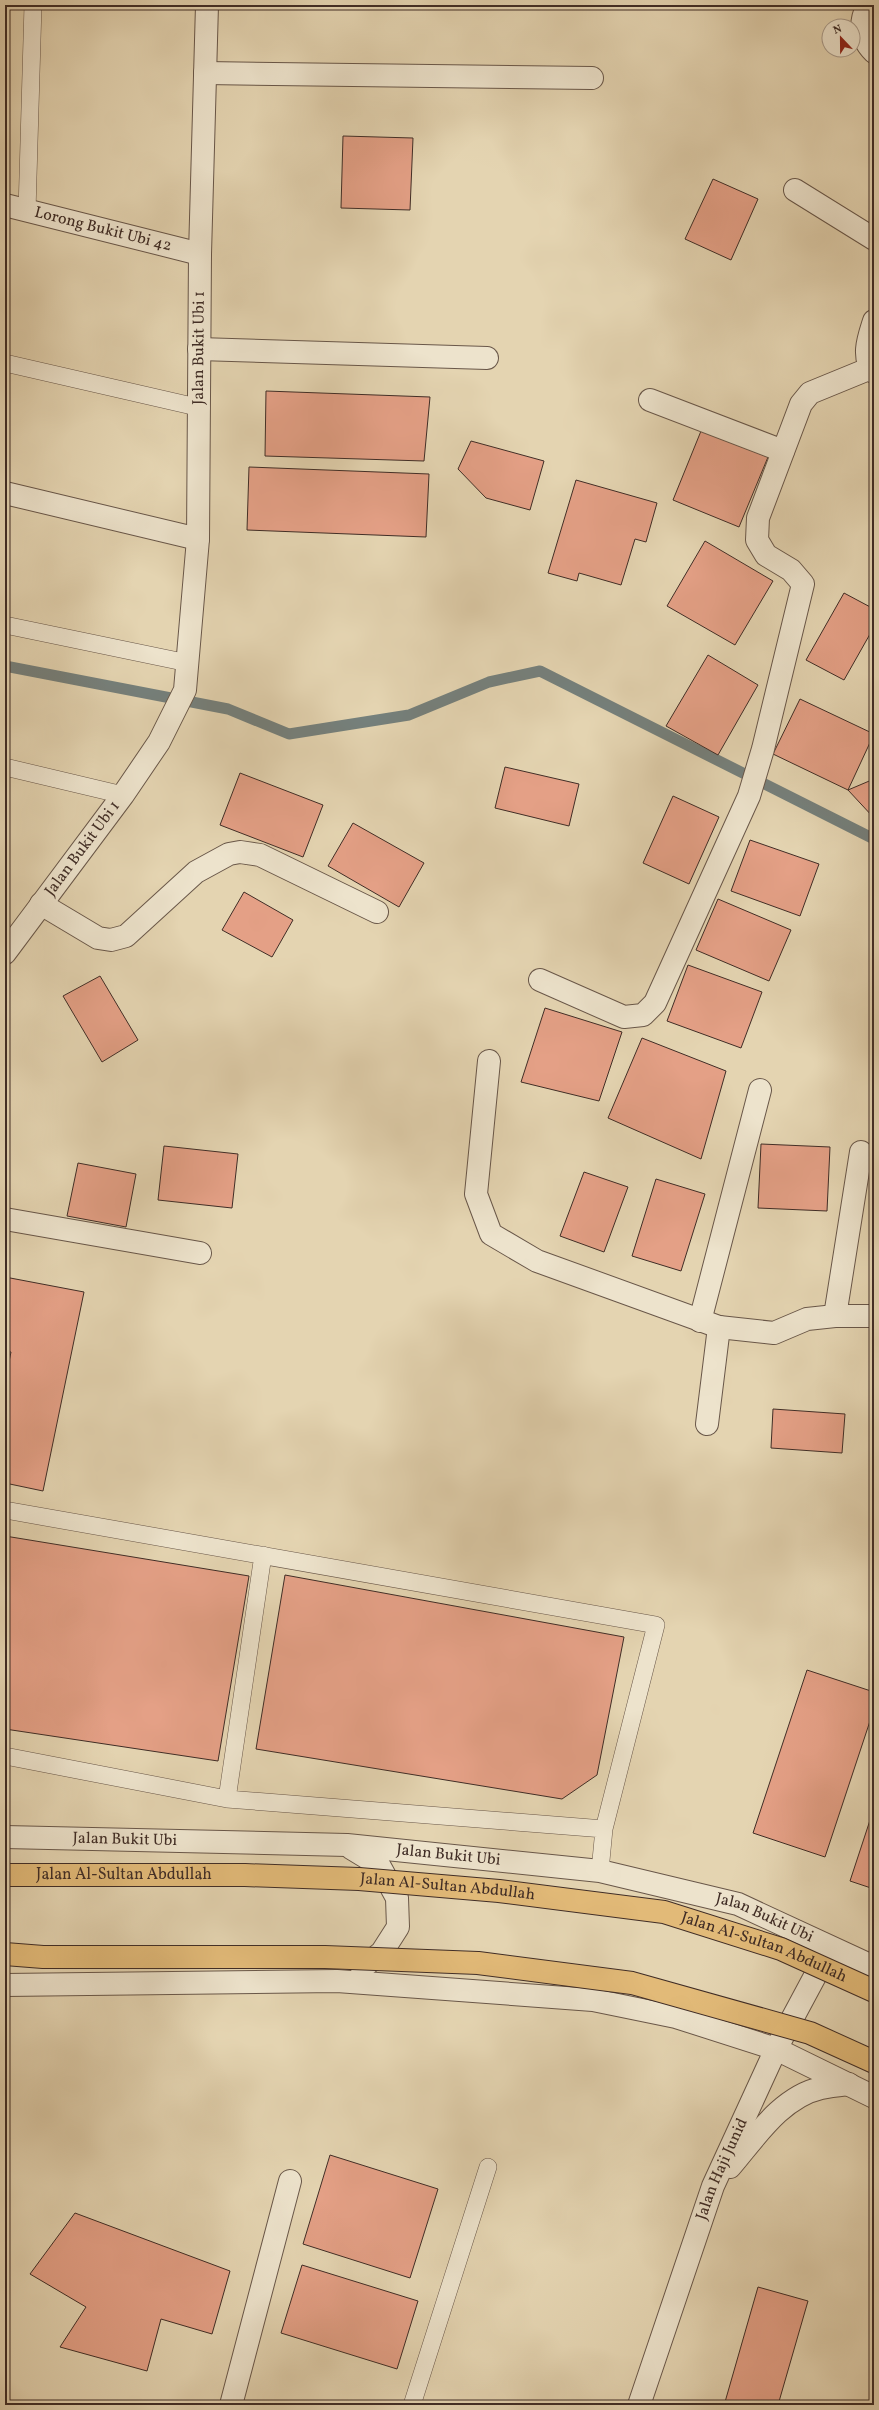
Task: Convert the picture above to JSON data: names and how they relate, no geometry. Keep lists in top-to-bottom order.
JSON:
{
  "streets": {
    "main road": ["Jalan Al-Sultan Abdullah"],
    "street": [
      "Lorong Bukit Ubi 42",
      "Jalan Bukit Ubi 1",
      "Jalan Bukit Ubi",
      "Jalan Haji Junid"
    ]
  },
  "crossings": [
    ["Lorong Bukit Ubi 42", "Jalan Bukit Ubi 1"],
    ["Jalan Bukit Ubi", "Jalan Haji Junid"]
  ],
  "north": "top"
}
